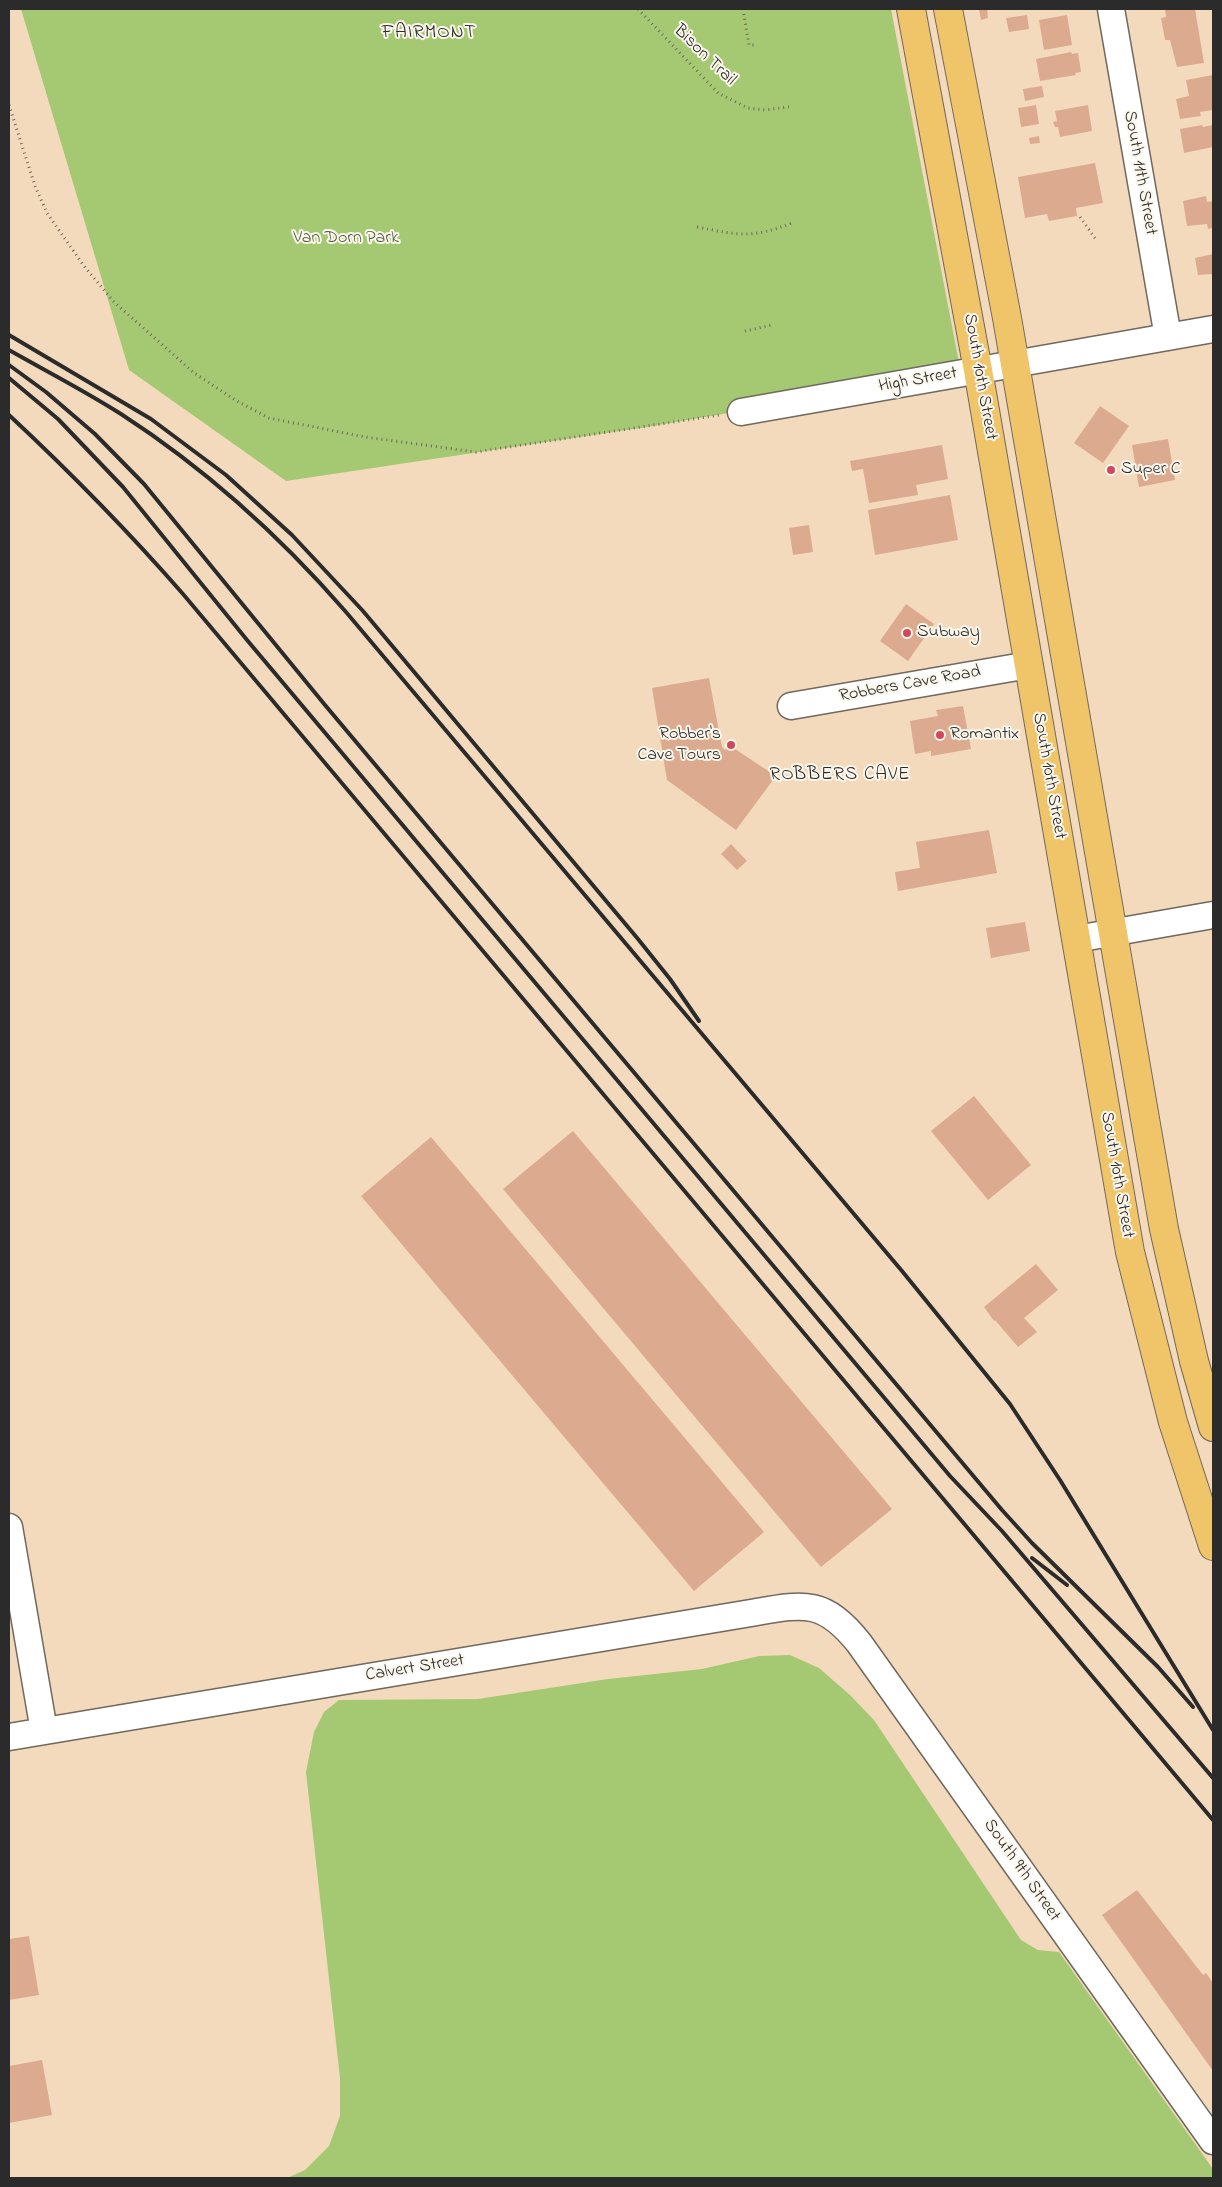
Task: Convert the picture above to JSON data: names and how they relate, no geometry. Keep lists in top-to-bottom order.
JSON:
{
  "streets": {
    "main road": ["South 10th Street"],
    "street": [
      "South 11th Street",
      "High Street",
      "Robbers Cave Road",
      "Calvert Street",
      "South 9th Street"
    ],
    "path": ["Bison Trail"]
  },
  "crossings": [
    ["South 11th Street", "High Street"],
    ["South 10th Street", "High Street"],
    ["South 10th Street", "Robbers Cave Road"],
    ["Calvert Street", "South 9th Street"]
  ],
  "districts": ["FAIRMONT", "ROBBERS CAVE"],
  "parks": ["Van Dorn Park"],
  "places": [
    "Super C",
    "Subway",
    "Romantix",
    "Robber's Cave Tours"
  ]
}
